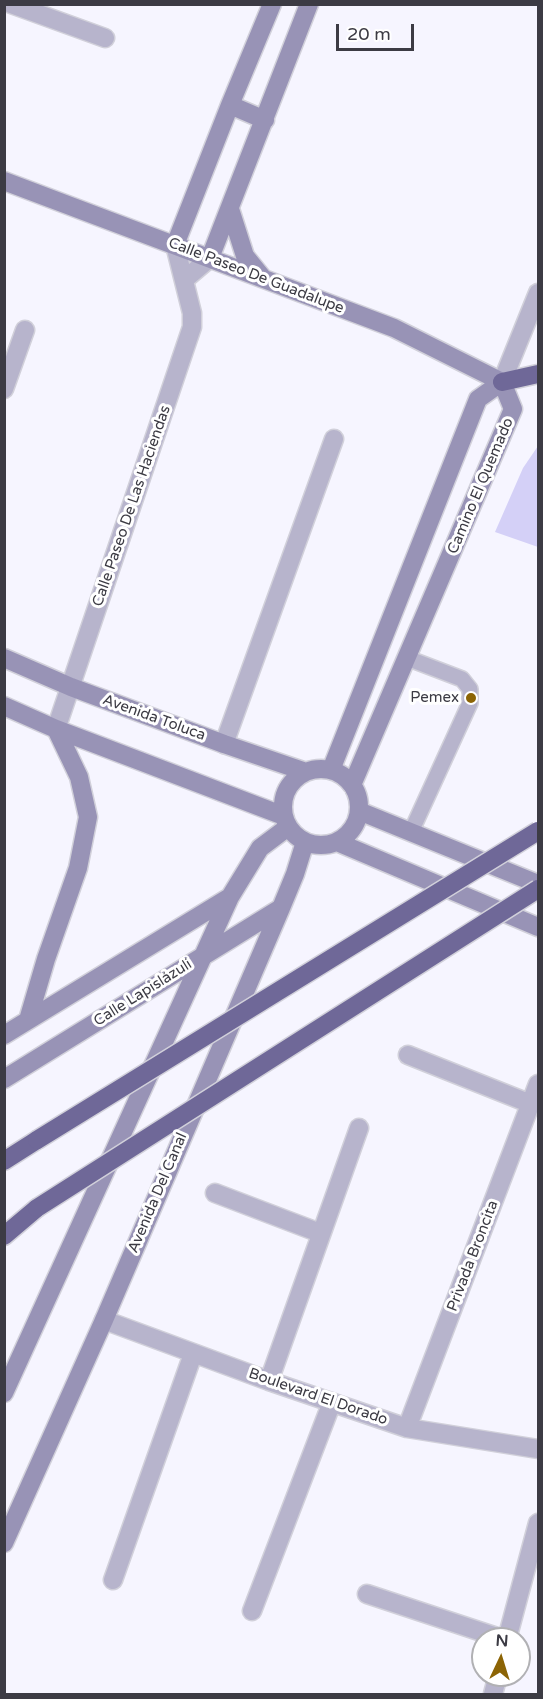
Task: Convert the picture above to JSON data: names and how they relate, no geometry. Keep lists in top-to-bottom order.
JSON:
{
  "streets": {
    "street": [
      "Calle Paseo De Guadalupe",
      "Camino El Quemado",
      "Calle Paseo De Las Haciendas",
      "Avenida Toluca",
      "Calle Lapislázuli",
      "Avenida Del Canal",
      "Privada Broncita",
      "Boulevard El Dorado"
    ]
  },
  "crossings": [
    ["Calle Paseo De Guadalupe", "Camino El Quemado"],
    ["Calle Paseo De Guadalupe", "Calle Paseo De Las Haciendas"],
    ["Camino El Quemado", "Avenida Toluca"],
    ["Camino El Quemado", "Avenida Del Canal"],
    ["Calle Paseo De Las Haciendas", "Avenida Toluca"],
    ["Avenida Toluca", "Avenida Del Canal"],
    ["Calle Lapislázuli", "Avenida Del Canal"],
    ["Avenida Del Canal", "Boulevard El Dorado"],
    ["Privada Broncita", "Boulevard El Dorado"]
  ],
  "places": ["Pemex"],
  "scale_bar": "20 m",
  "north": "top"
}
